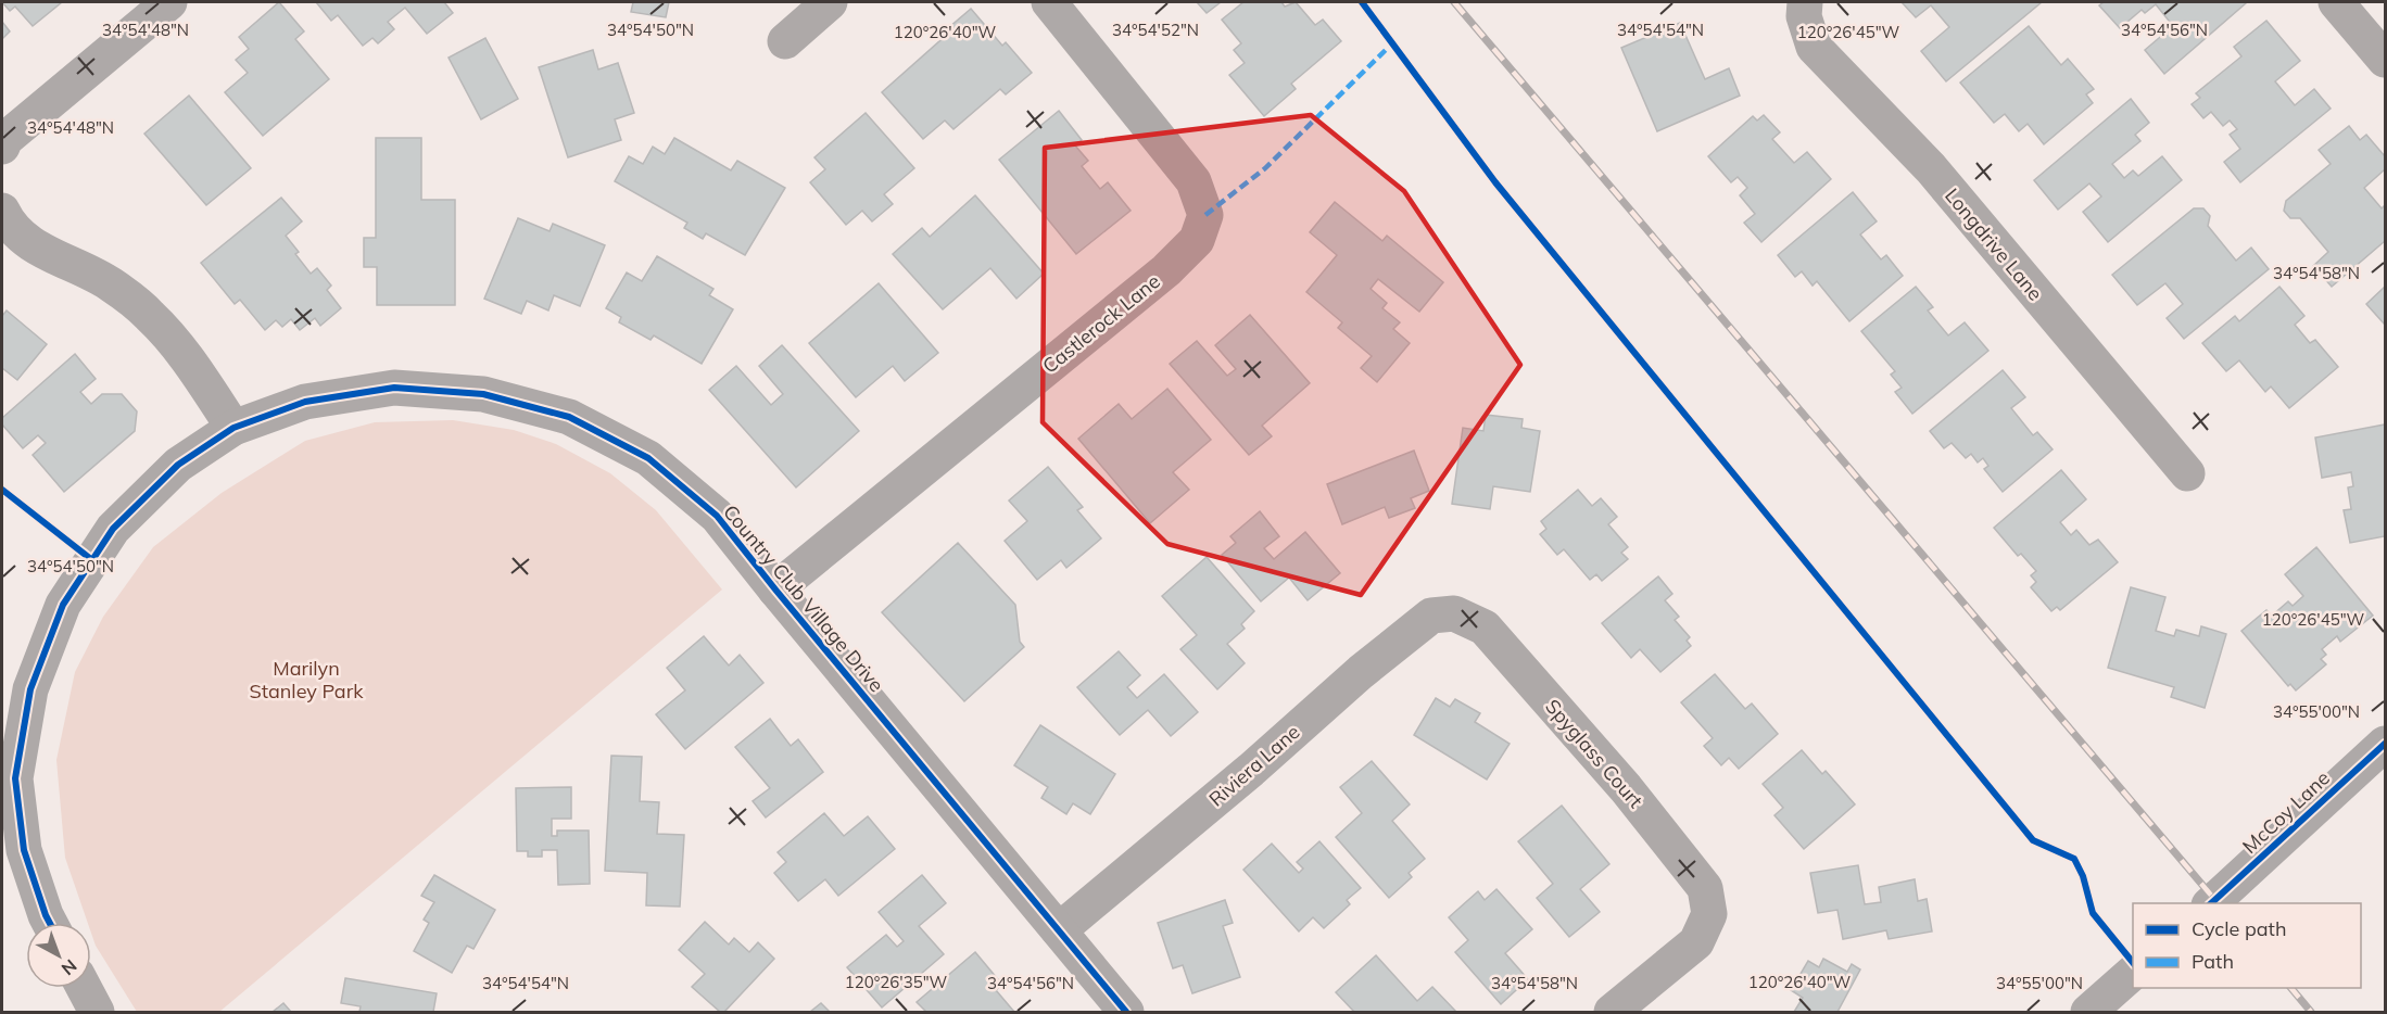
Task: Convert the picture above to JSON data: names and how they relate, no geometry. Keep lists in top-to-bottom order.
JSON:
{
  "streets": {
    "street": [
      "Longdrive Lane",
      "Castlerock Lane",
      "Country Club Village Drive",
      "Spyglass Court",
      "Riviera Lane",
      "McCoy Lane"
    ]
  },
  "crossings": [
    ["Castlerock Lane", "Country Club Village Drive"],
    ["Country Club Village Drive", "Riviera Lane"],
    ["Spyglass Court", "Riviera Lane"]
  ],
  "parks": ["Marilyn Stanley Park"],
  "legend": ["Cycle path", "Path"],
  "north": "bottom right",
  "coordinates": [
    "34°54'48\"N",
    "34°54'50\"N",
    "34°54'52\"N",
    "34°54'54\"N",
    "34°54'56\"N",
    "120°26'40\"W",
    "120°26'45\"W",
    "34°54'58\"N",
    "34°55'00\"N",
    "120°26'35\"W"
  ]
}
